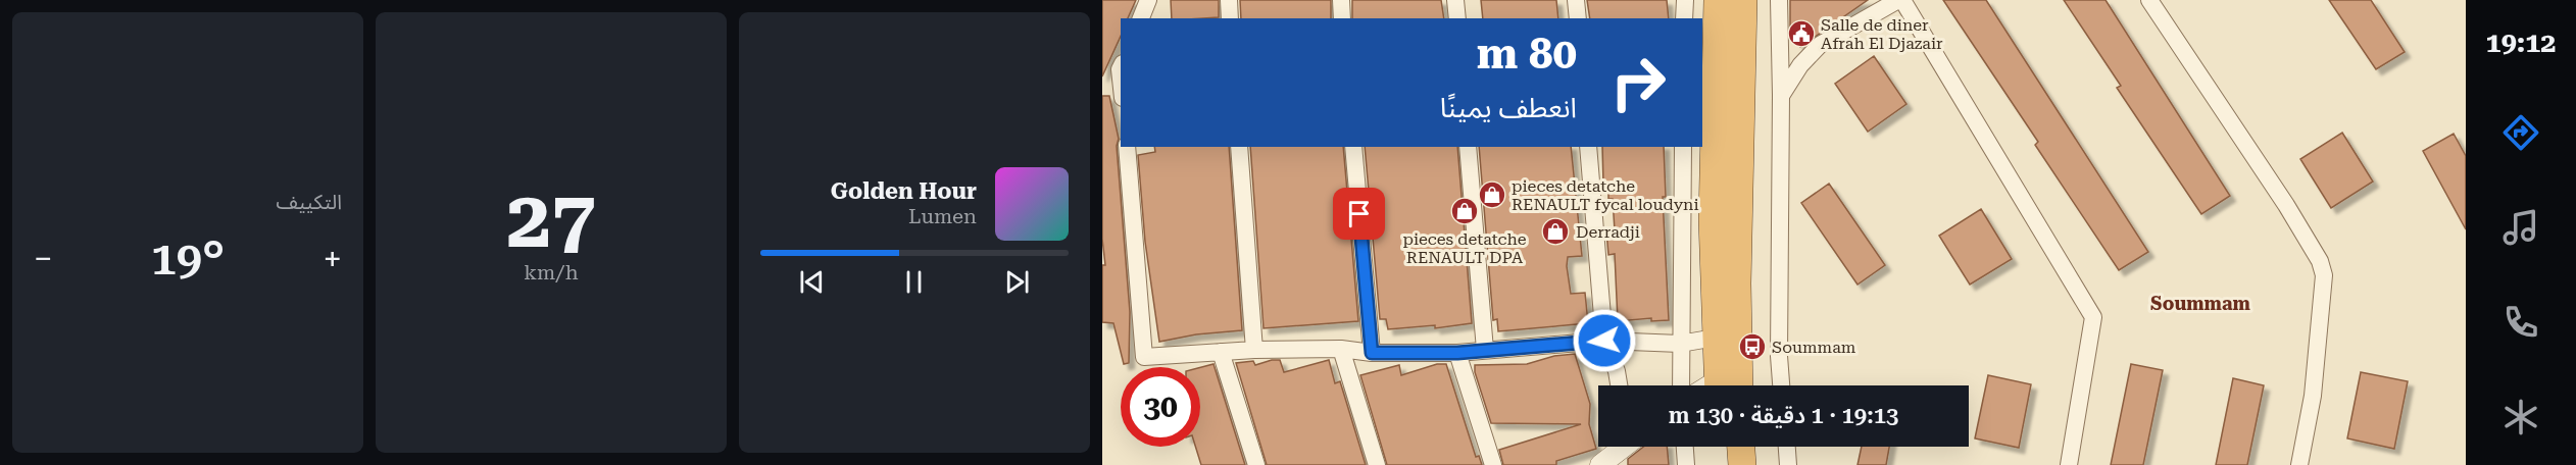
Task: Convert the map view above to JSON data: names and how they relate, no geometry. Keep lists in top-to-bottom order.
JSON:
{
  "districts": ["Soummam"],
  "places": {
    "public building": ["Salle de diner Afrah El Djazair"],
    "shop": ["pieces detatche RENAULT fycal loudyni", "pieces detatche RENAULT DPA", "Derradji"],
    "bus stop": ["Soummam"]
  },
  "page": {
    "tabs": "19:12",
    "tile": [
      ["27", "km/h"],
      "التكييف"
    ],
    "turn": ["80 m", "انعطف يمينًا"],
    "song": ["Golden Hour", "Lumen"],
    "heat": ["−", "19°", "+"],
    "limit": "30",
    "trip": "19:13 · 1 دقيقة · 130 m"
  }
}
